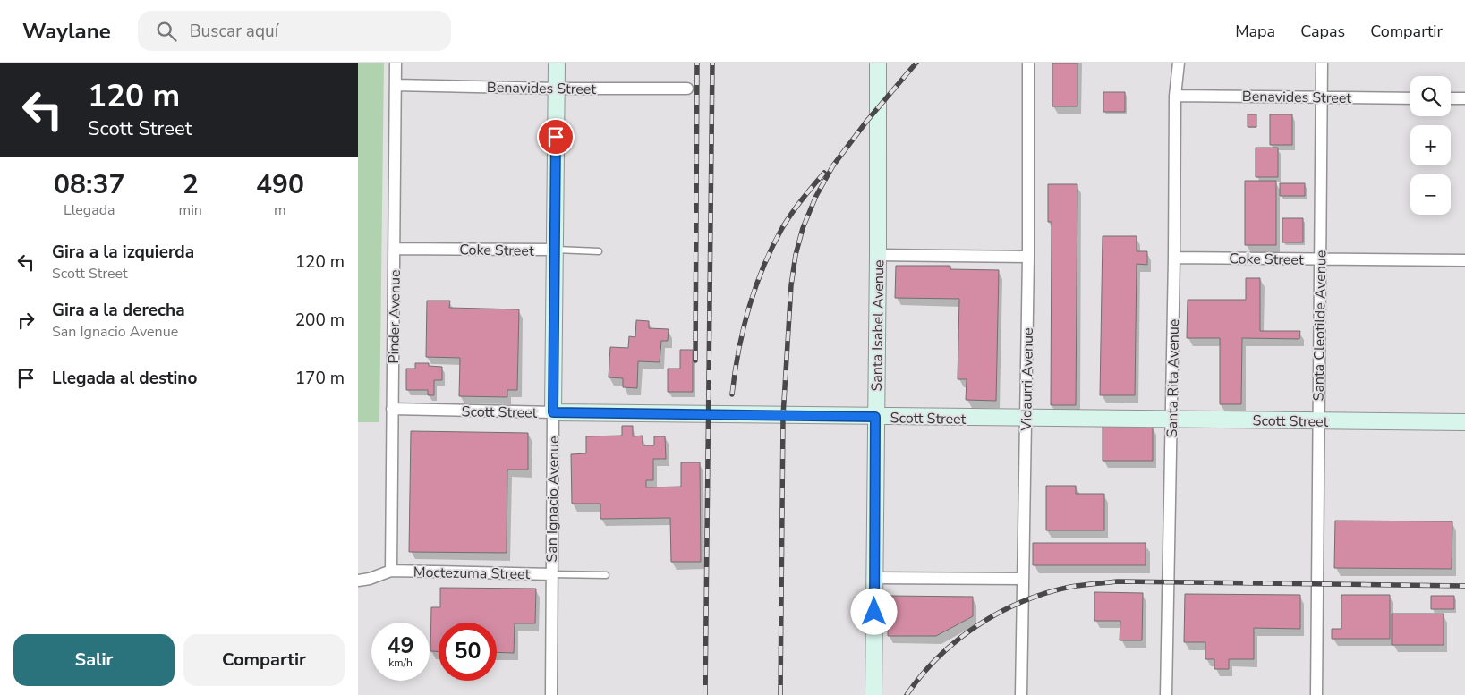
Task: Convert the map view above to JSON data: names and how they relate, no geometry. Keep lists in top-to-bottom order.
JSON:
{
  "streets": {
    "street": [
      "Benavides Street",
      "Coke Street",
      "Pinder Avenue",
      "Santa Isabel Avenue",
      "Santa Cleotilde Avenue",
      "Santa Rita Avenue",
      "Vidaurri Avenue",
      "Scott Street",
      "San Ignacio Avenue",
      "Moctezuma Street"
    ]
  },
  "crossings": [
    ["Benavides Street", "Pinder Avenue"],
    ["Benavides Street", "Santa Cleotilde Avenue"],
    ["Benavides Street", "Santa Rita Avenue"],
    ["Benavides Street", "San Ignacio Avenue"],
    ["Coke Street", "Pinder Avenue"],
    ["Coke Street", "Santa Cleotilde Avenue"],
    ["Coke Street", "Santa Rita Avenue"],
    ["Coke Street", "San Ignacio Avenue"],
    ["Pinder Avenue", "Scott Street"],
    ["Pinder Avenue", "Moctezuma Street"],
    ["Santa Isabel Avenue", "Scott Street"],
    ["Santa Cleotilde Avenue", "Scott Street"],
    ["Santa Rita Avenue", "Scott Street"],
    ["Vidaurri Avenue", "Scott Street"],
    ["Scott Street", "San Ignacio Avenue"],
    ["San Ignacio Avenue", "Moctezuma Street"]
  ],
  "page": {
    "header": "Waylane",
    "search": "Buscar aquí",
    "nav": ["Mapa", "Capas", "Compartir"],
    "turn": ["120 m", "Scott Street"],
    "map_buttons": ["+", "−"],
    "eta": [
      "08:37",
      "Llegada",
      "2",
      "min",
      "490",
      "m"
    ],
    "list": [
      {
        "name": "Gira a la izquierda",
        "note": "Scott Street",
        "value": "120 m"
      },
      {
        "name": "Gira a la derecha",
        "note": "San Ignacio Avenue",
        "value": "200 m"
      },
      {
        "name": "Llegada al destino",
        "value": "170 m"
      }
    ],
    "speed": "49 km/h",
    "limit": "50",
    "buttons": ["Salir", "Compartir"]
  }
}
